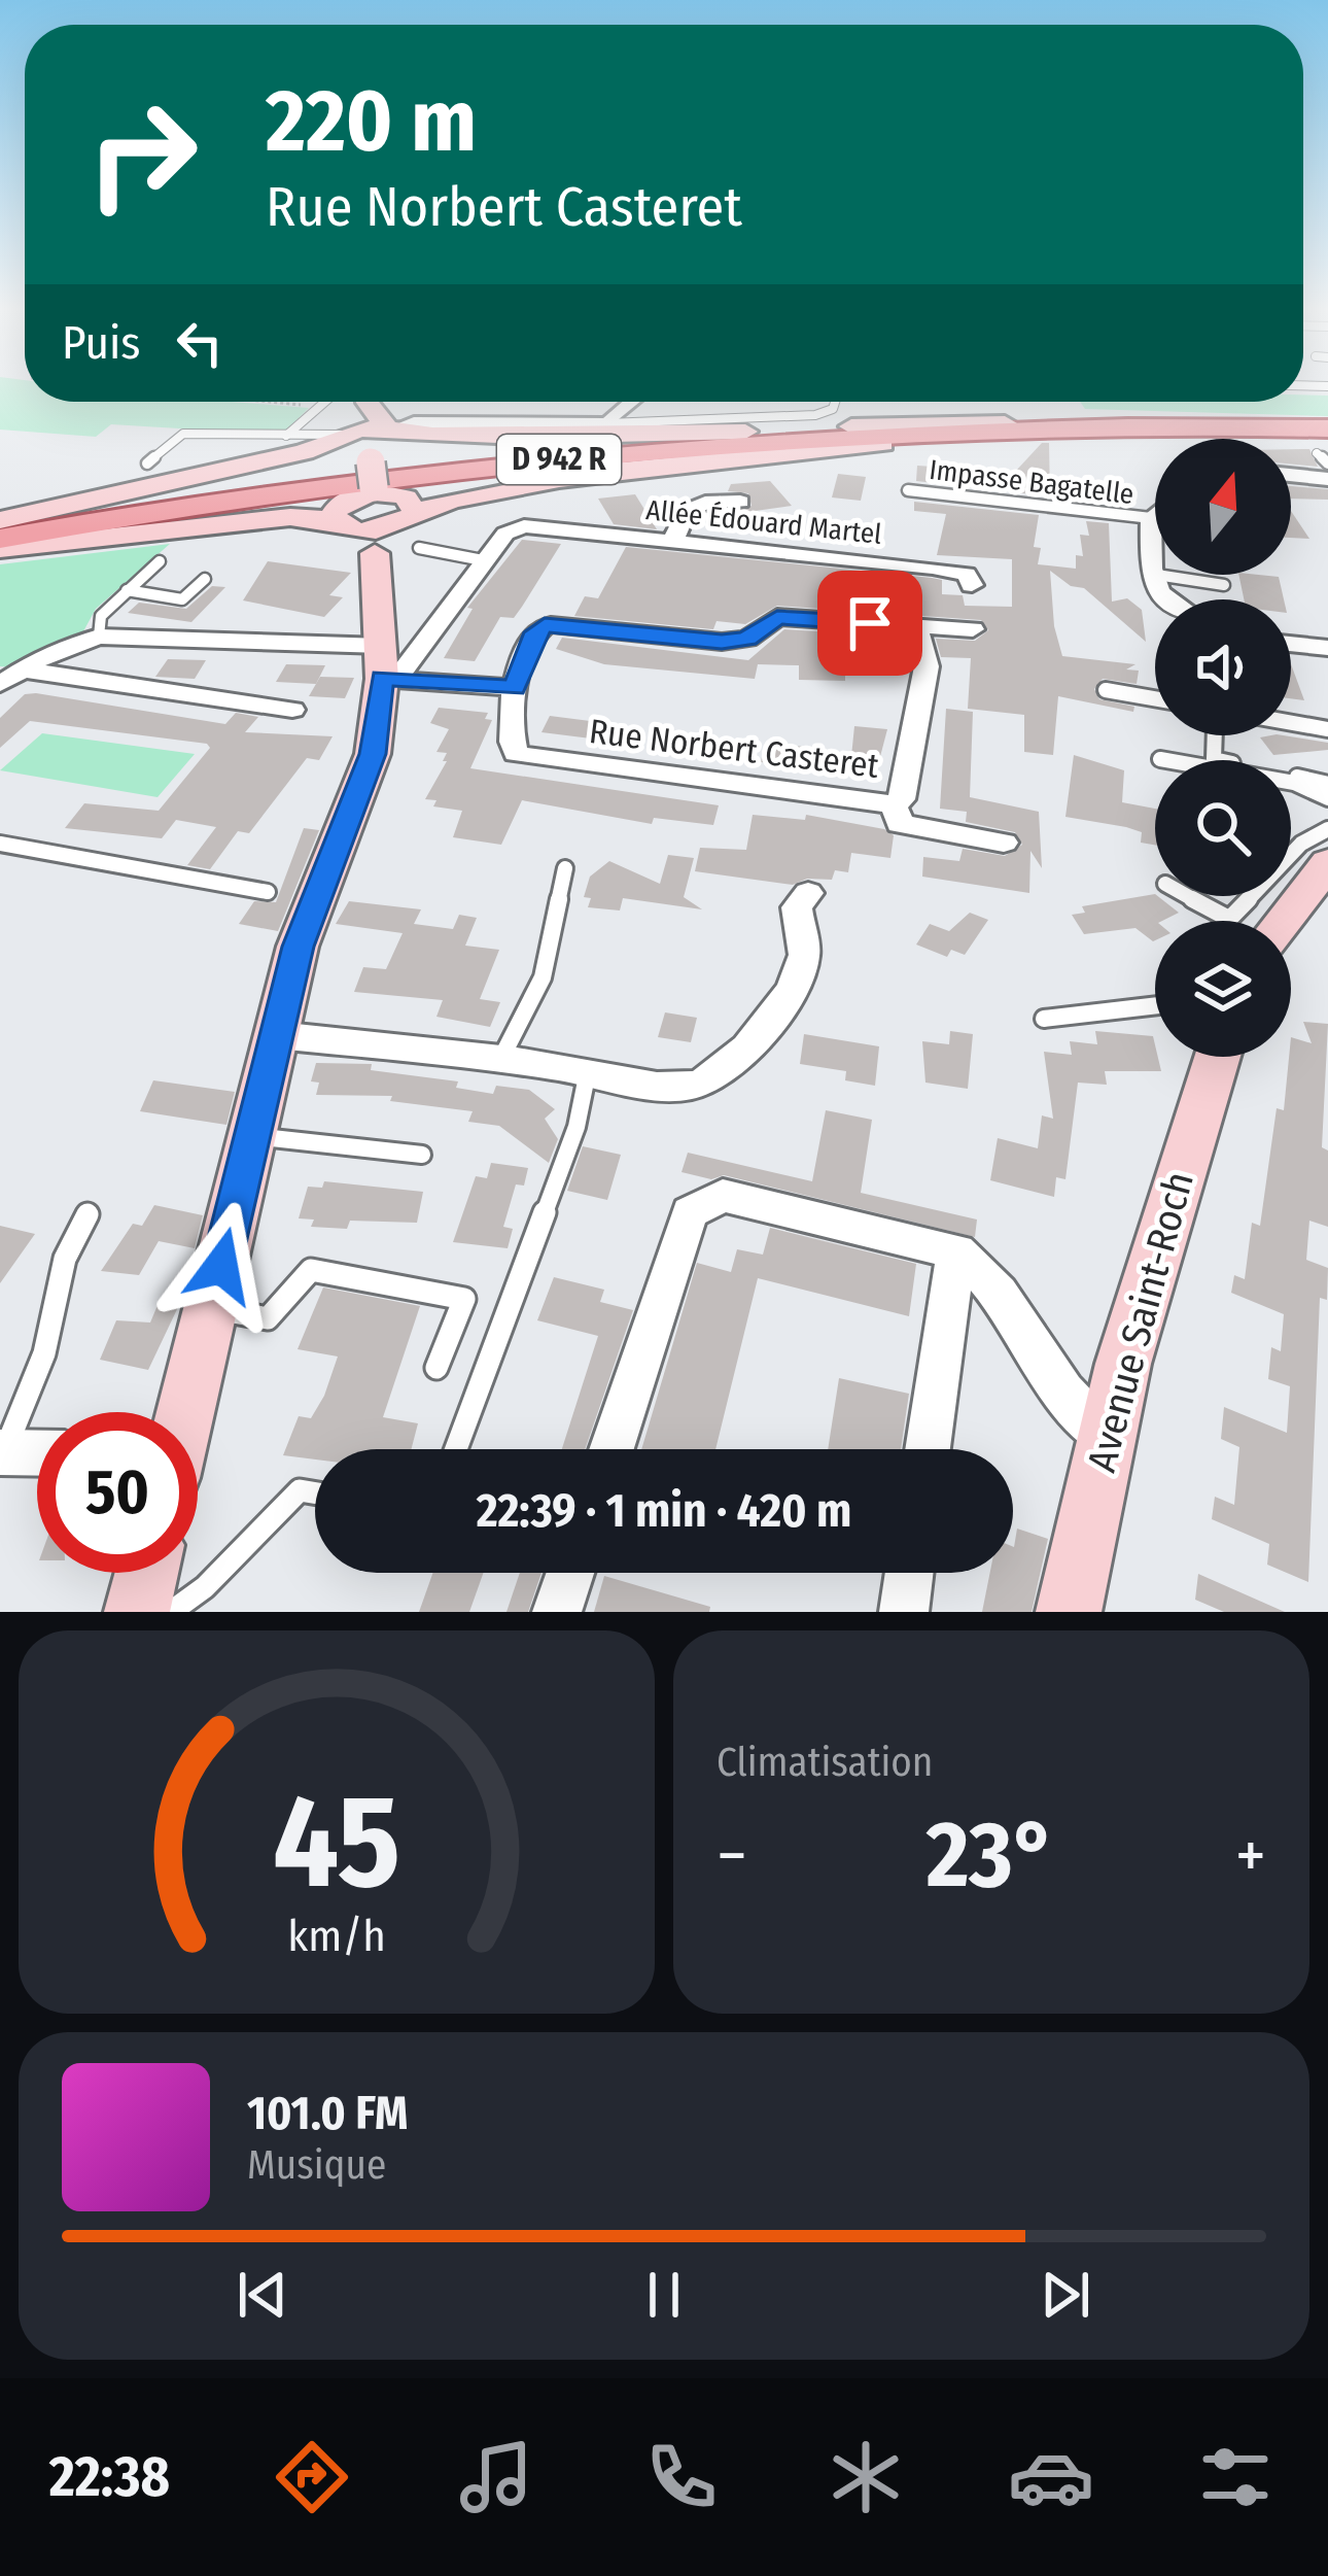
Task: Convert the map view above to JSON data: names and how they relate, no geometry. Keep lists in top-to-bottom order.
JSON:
{
  "streets": {
    "main road": ["D 942 R", "Avenue Saint-Roch"],
    "street": ["Allée Édouard Martel", "Rue Norbert Casteret"],
    "lane": ["Impasse Bagatelle"]
  },
  "north": "top",
  "page": {
    "turn": ["220 m", "Rue Norbert Casteret"],
    "then": "Puis",
    "limit": "50",
    "trip": "22:39 · 1 min · 420 m",
    "tile": "Climatisation",
    "heat": ["−", "23°", "+"],
    "song": ["101.0 FM", "Musique"],
    "tabs": "22:38",
    "gauge": ["45", "km/h"]
  }
}
